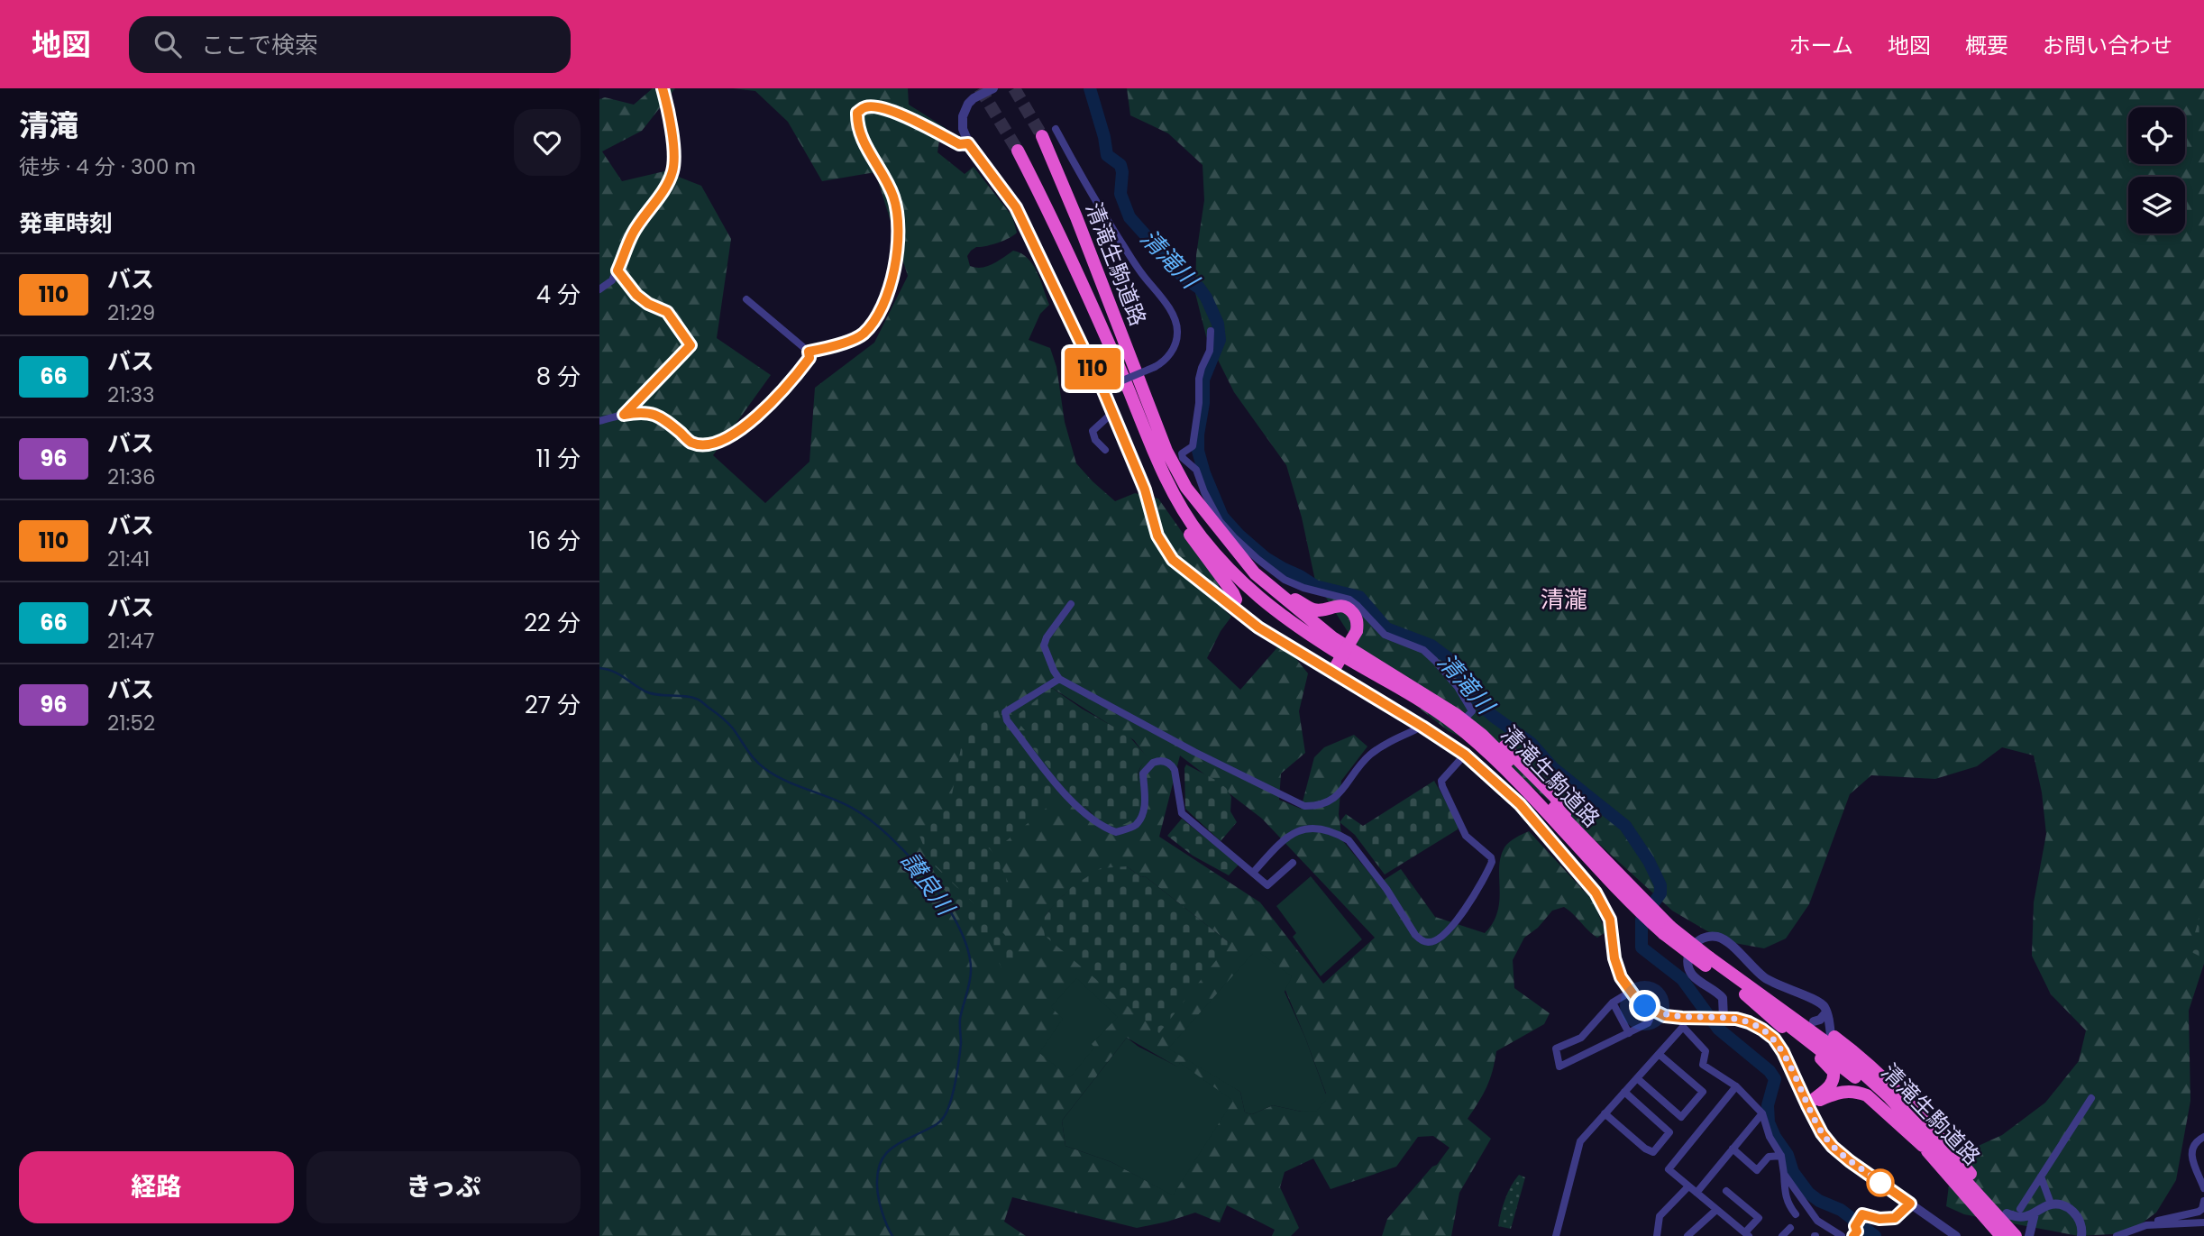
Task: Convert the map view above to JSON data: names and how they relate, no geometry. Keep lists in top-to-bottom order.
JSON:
{
  "streets": {
    "highway": ["清滝生駒道路"]
  },
  "districts": ["清瀧"],
  "water": ["清滝川", "讃良川"],
  "lines": ["bus line 110"],
  "page": {
    "header": "地図",
    "search": "ここで検索",
    "nav": [
      "ホーム",
      "地図",
      "概要",
      "お問い合わせ"
    ],
    "heading": [
      ["清滝", "徒歩 · 4 分 · 300 m"],
      "発車時刻"
    ],
    "on_map": "110",
    "list": [
      {
        "mark": "110",
        "name": "バス",
        "note": "21:29",
        "value": "4 分"
      },
      {
        "mark": "66",
        "name": "バス",
        "note": "21:33",
        "value": "8 分"
      },
      {
        "mark": "96",
        "name": "バス",
        "note": "21:36",
        "value": "11 分"
      },
      {
        "mark": "110",
        "name": "バス",
        "note": "21:41",
        "value": "16 分"
      },
      {
        "mark": "66",
        "name": "バス",
        "note": "21:47",
        "value": "22 分"
      },
      {
        "mark": "96",
        "name": "バス",
        "note": "21:52",
        "value": "27 分"
      }
    ],
    "buttons": ["経路", "きっぷ"]
  }
}
